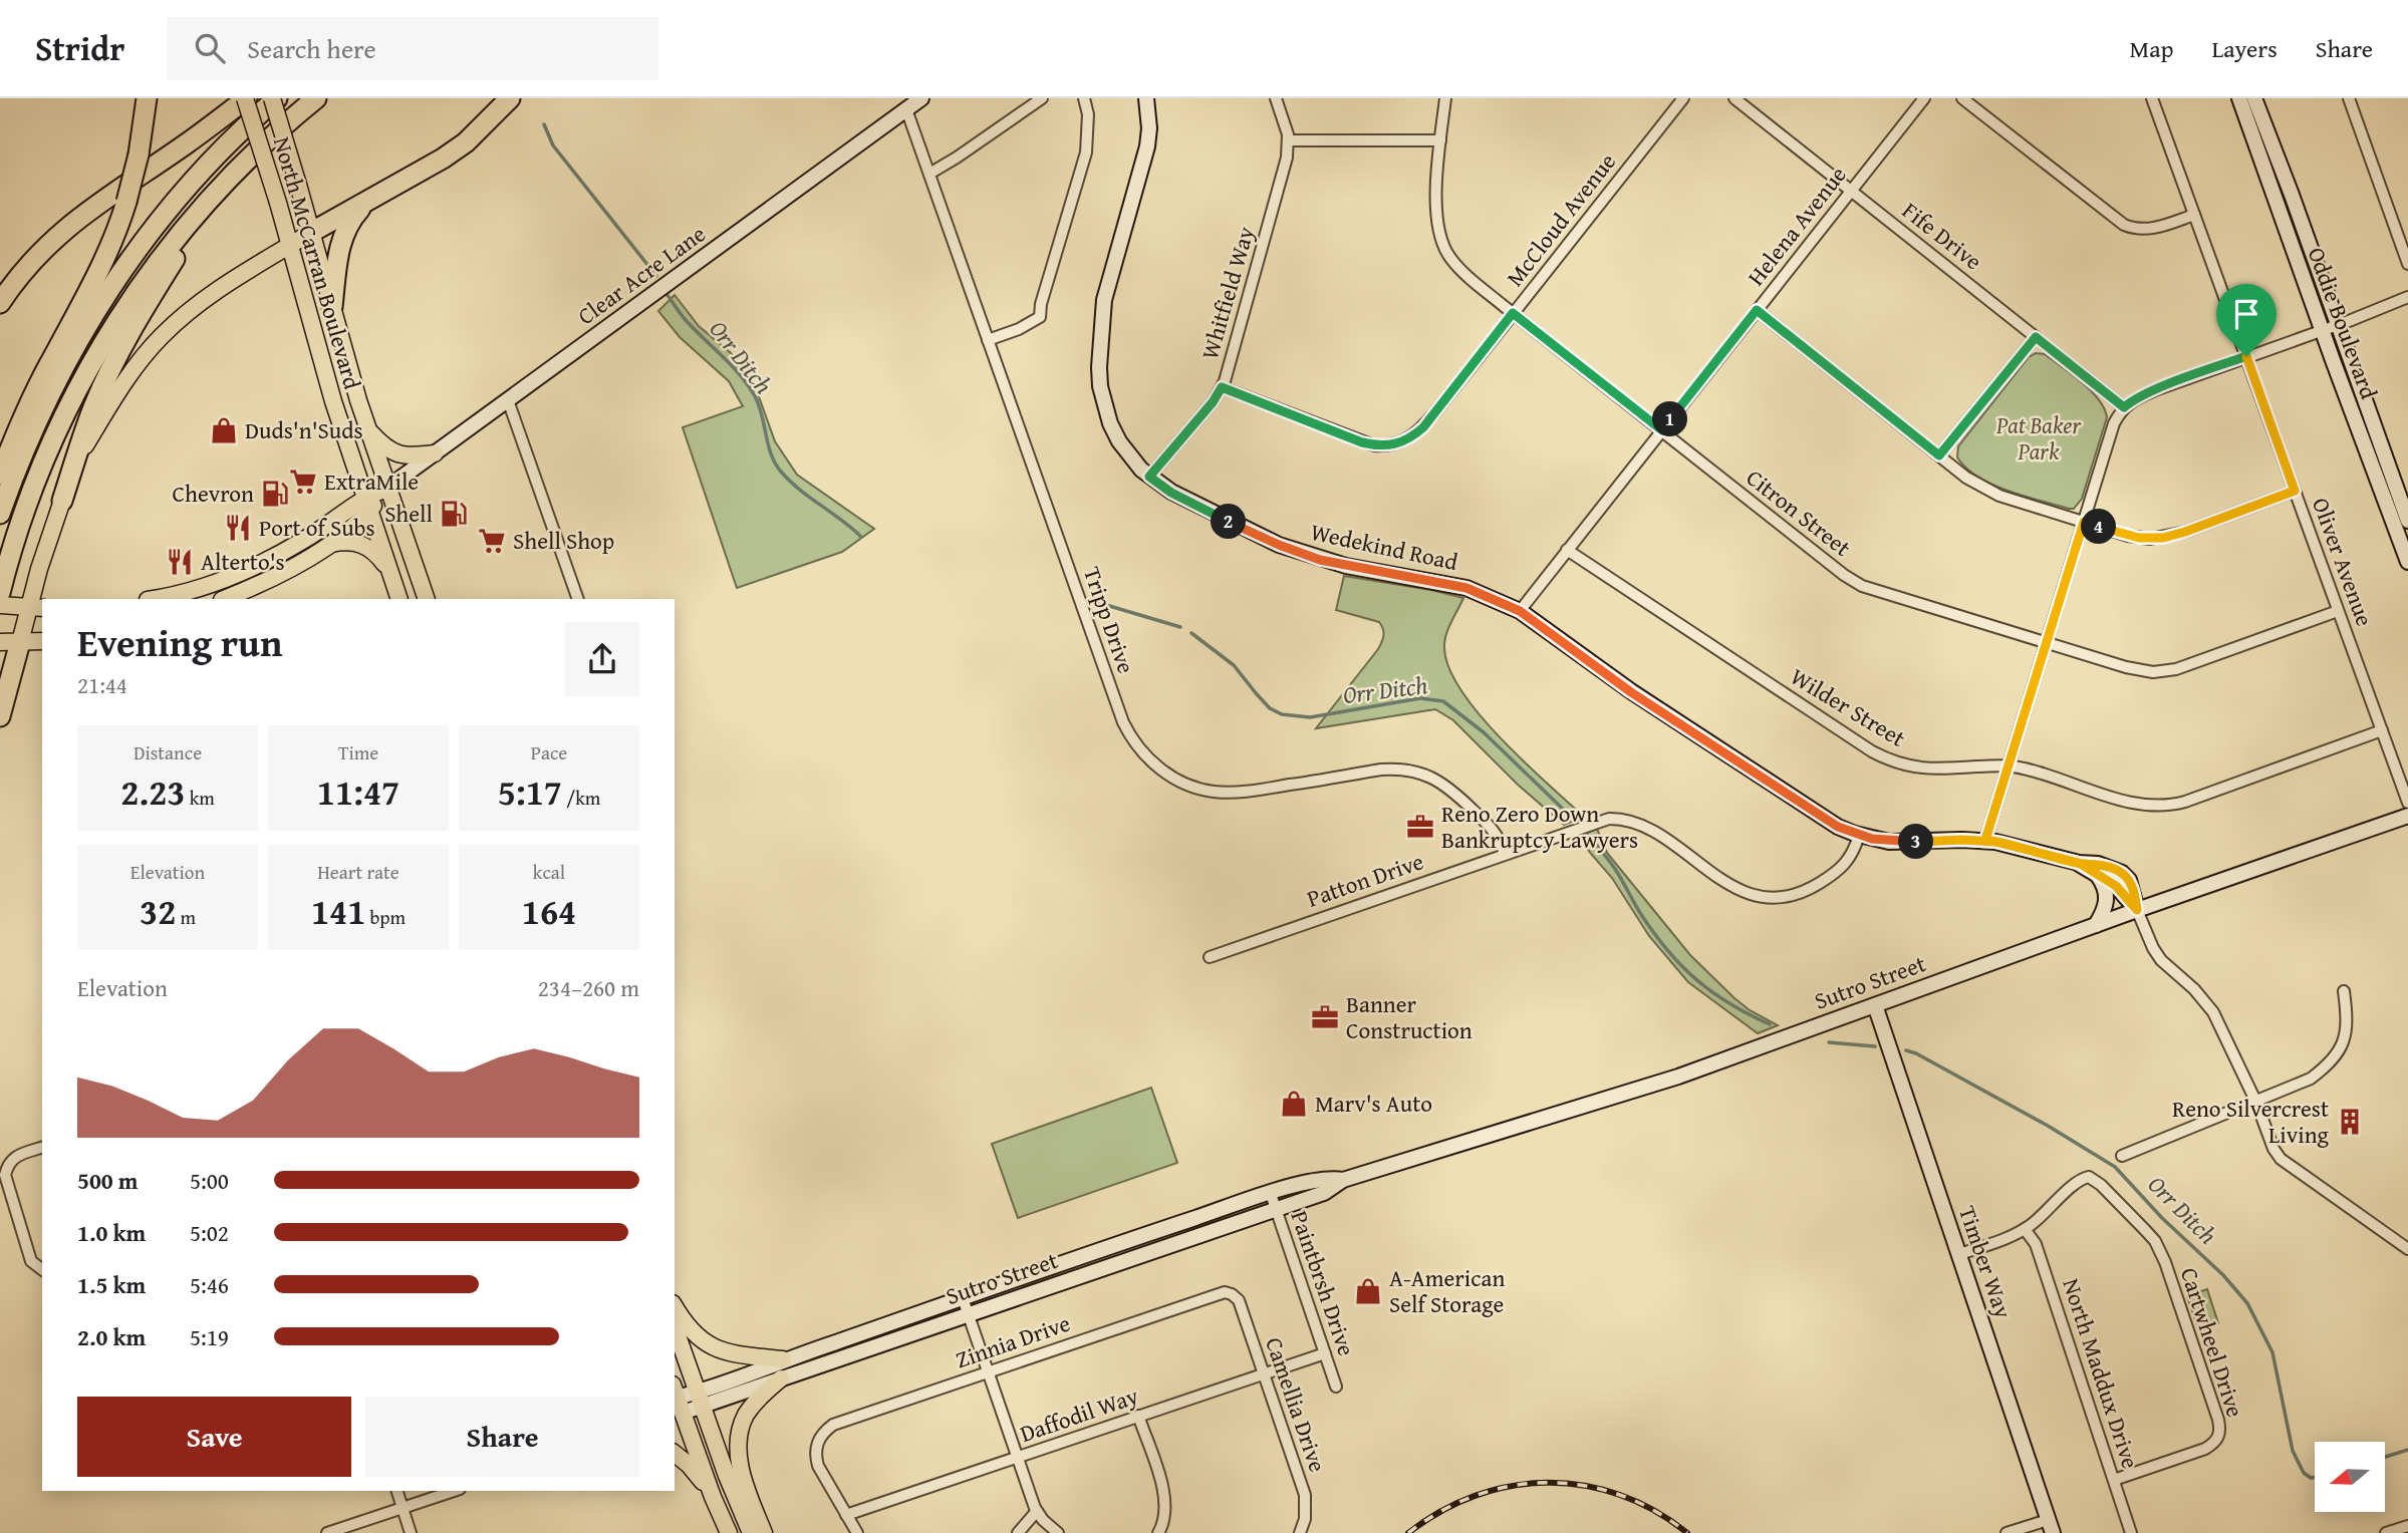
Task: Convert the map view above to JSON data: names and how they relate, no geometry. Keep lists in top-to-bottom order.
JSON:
{
  "streets": {
    "main road": [
      "North McCarran Boulevard",
      "Clear Acre Lane",
      "Oddie Boulevard",
      "Wedekind Road",
      "Sutro Street",
      "Timber Way"
    ],
    "street": [
      "McCloud Avenue",
      "Helena Avenue",
      "Fife Drive",
      "Whitfield Way",
      "Citron Street",
      "Oliver Avenue",
      "Tripp Drive",
      "Wilder Street",
      "Patton Drive",
      "Paintbrsh Drive",
      "Zinnia Drive",
      "Cartwheel Drive",
      "North Maddux Drive",
      "Camellia Drive",
      "Daffodil Way"
    ]
  },
  "crossings": [
    ["McCloud Avenue", "Whitfield Way"],
    ["McCloud Avenue", "Citron Street"],
    ["Helena Avenue", "Fife Drive"],
    ["Helena Avenue", "Citron Street"],
    ["Helena Avenue", "Wedekind Road"],
    ["Helena Avenue", "Wilder Street"],
    ["North McCarran Boulevard", "Clear Acre Lane"],
    ["Clear Acre Lane", "Tripp Drive"],
    ["Whitfield Way", "Wedekind Road"],
    ["Citron Street", "Oliver Avenue"],
    ["Wedekind Road", "Patton Drive"],
    ["Wedekind Road", "Sutro Street"],
    ["Oliver Avenue", "Wilder Street"],
    ["Tripp Drive", "Patton Drive"],
    ["Sutro Street", "Timber Way"],
    ["Sutro Street", "Paintbrsh Drive"],
    ["Paintbrsh Drive", "Daffodil Way"],
    ["Zinnia Drive", "Camellia Drive"],
    ["Zinnia Drive", "Daffodil Way"],
    ["Cartwheel Drive", "North Maddux Drive"],
    ["Camellia Drive", "Daffodil Way"]
  ],
  "water": ["Orr Ditch"],
  "parks": ["Pat Baker Park"],
  "places": {
    "shop": ["Duds'n'Suds", "Marv's Auto", "A-American Self Storage"],
    "supermarket": ["ExtraMile", "Shell Shop"],
    "fuel station": ["Chevron", "Shell"],
    "restaurant": ["Port of Subs", "Alterto's"],
    "office": ["Reno Zero Down Bankruptcy Lawyers", "Banner Construction"],
    "building": ["Reno Silvercrest Living"]
  },
  "north": "left",
  "page": {
    "header": "Stridr",
    "search": "Search here",
    "nav": ["Map", "Layers", "Share"],
    "pins": [
      "1",
      "2",
      "4",
      "3"
    ],
    "heading": ["Evening run", "21:44"],
    "stats": [
      ["Distance", "2.23 km"],
      ["Time", "11:47"],
      ["Pace", "5:17 /km"],
      ["Elevation", "32 m"],
      ["Heart rate", "141 bpm"],
      ["kcal", "164"]
    ],
    "chart": ["Elevation", "234–260 m"],
    "list": [
      {
        "name": "500 m",
        "note": "5:00"
      },
      {
        "name": "1.0 km",
        "note": "5:02"
      },
      {
        "name": "1.5 km",
        "note": "5:46"
      },
      {
        "name": "2.0 km",
        "note": "5:19"
      }
    ],
    "buttons": ["Save", "Share"]
  }
}
